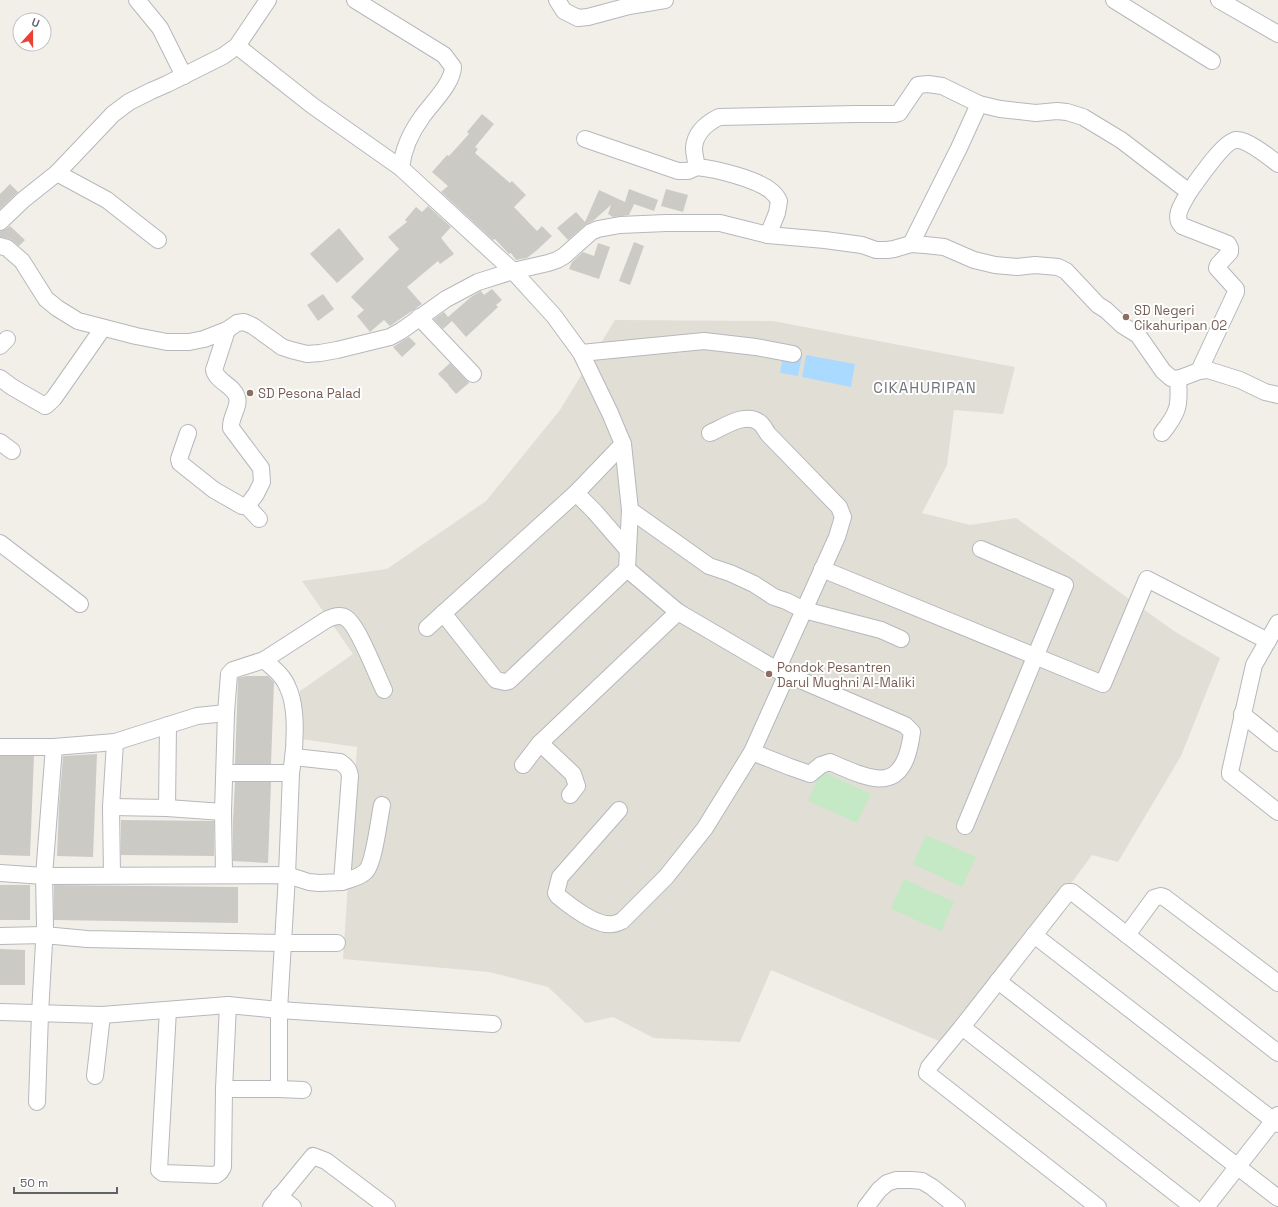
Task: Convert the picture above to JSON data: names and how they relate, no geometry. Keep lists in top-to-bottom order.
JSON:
{
  "districts": ["CIKAHURIPAN"],
  "places": ["SD Negeri Cikahuripan 02", "SD Pesona Palad", "Pondok Pesantren Darul Mughni Al-Maliki"],
  "scale_bar": "50 m",
  "north": "top"
}
